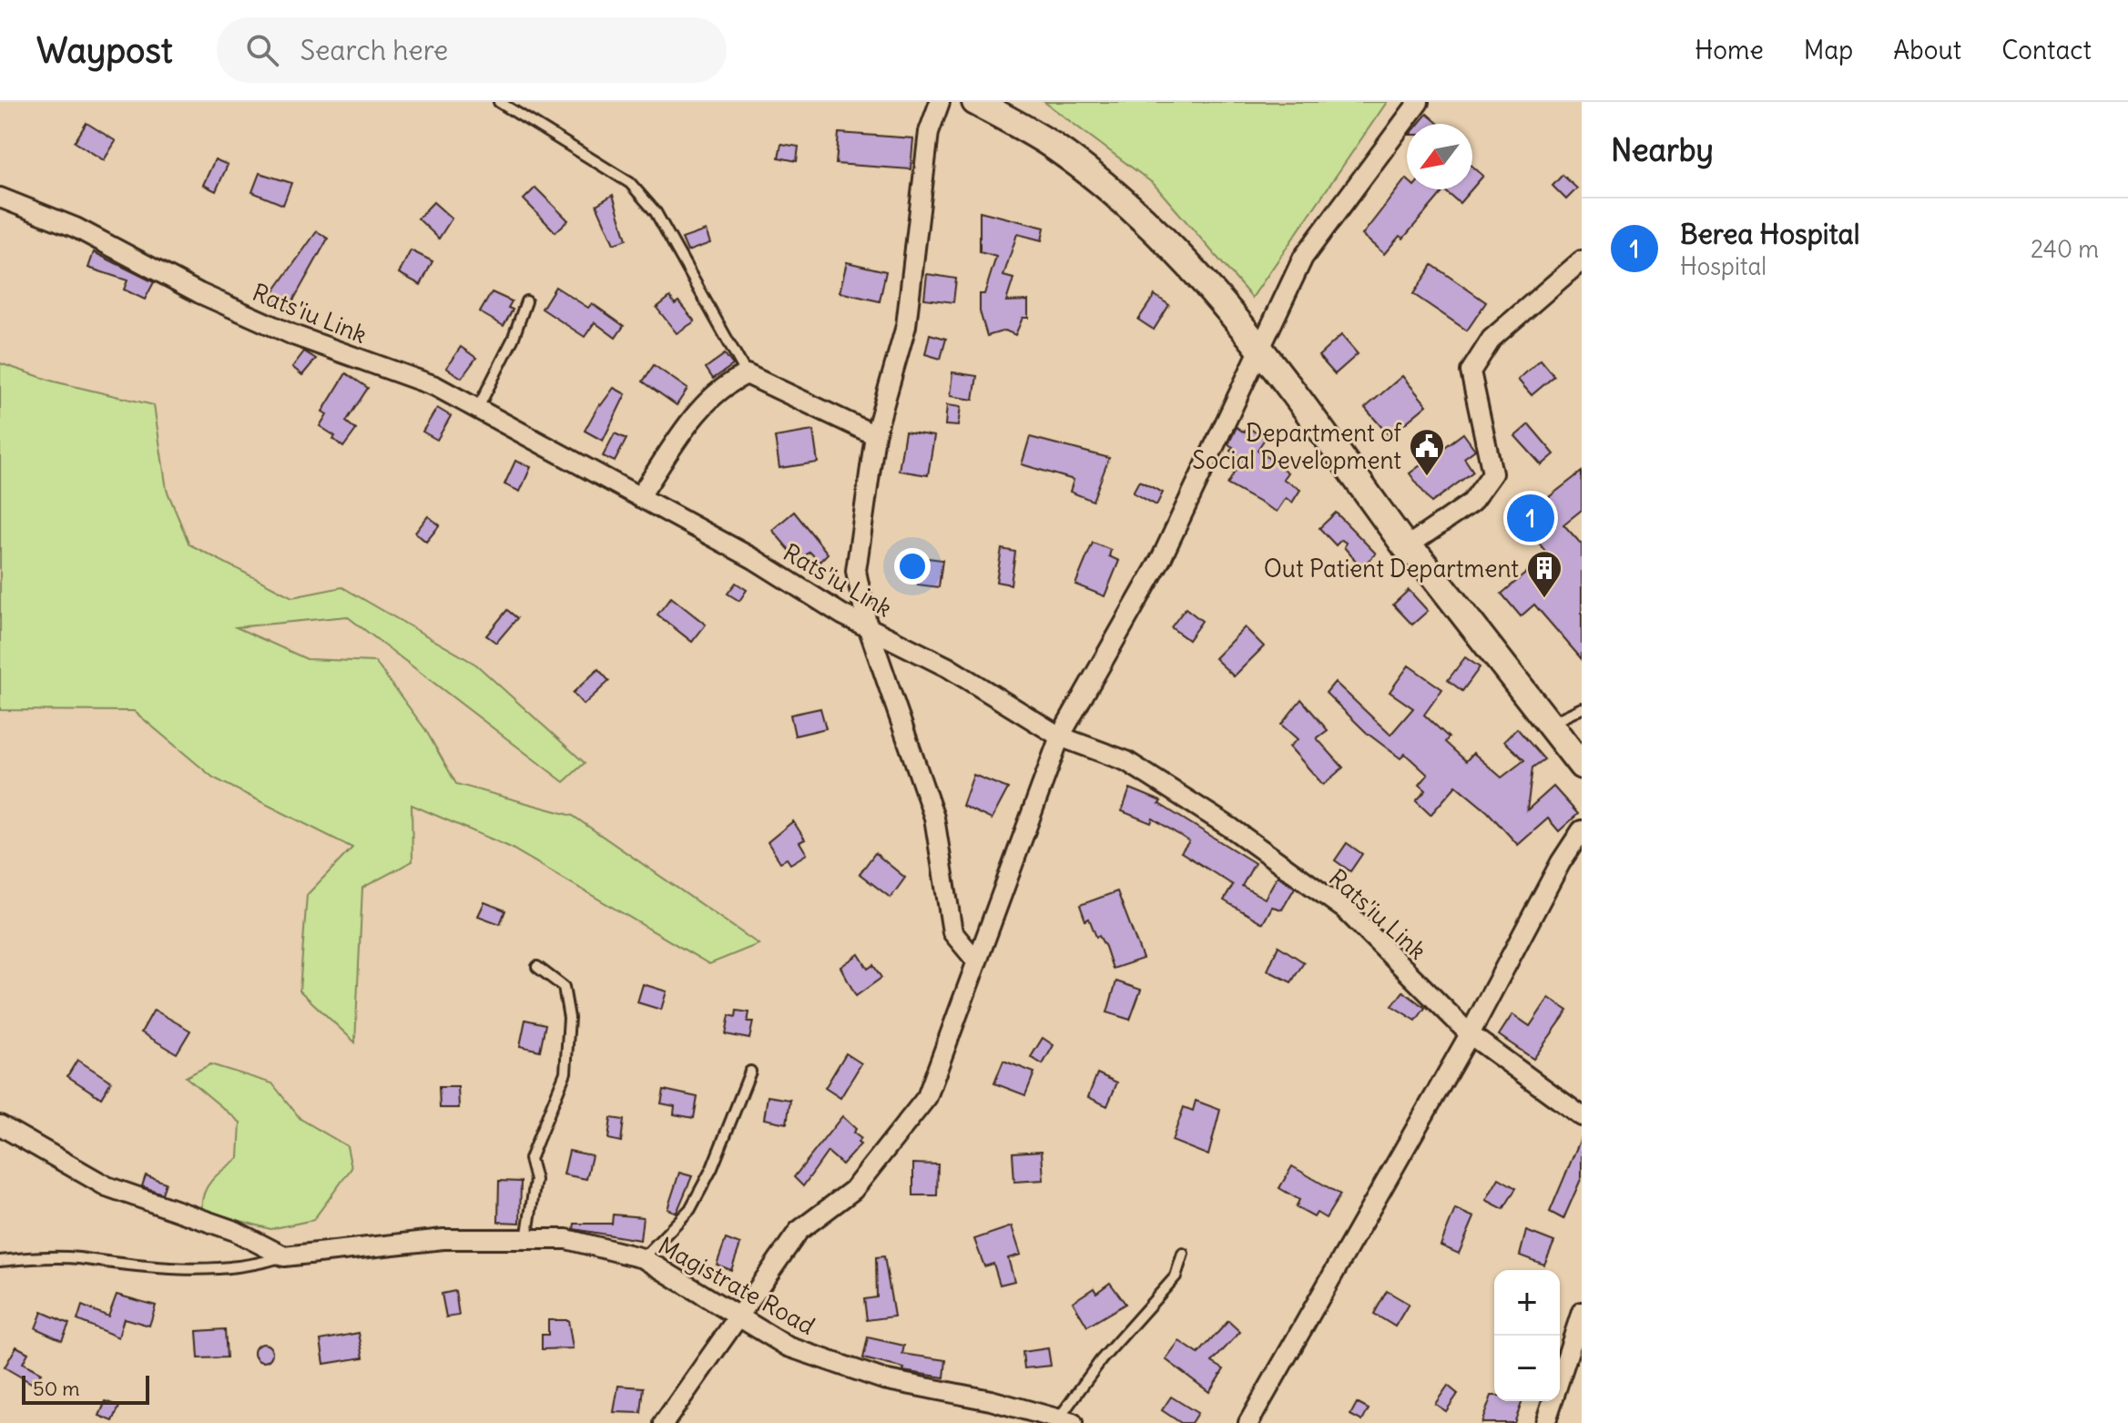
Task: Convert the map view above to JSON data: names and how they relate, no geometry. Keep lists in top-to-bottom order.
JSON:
{
  "streets": {
    "street": ["Rats'iu Link", "Magistrate Road"]
  },
  "places": {
    "public building": ["Department of Social Development"],
    "building": ["Out Patient Department"]
  },
  "scale_bar": "50 m",
  "north": "bottom left",
  "page": {
    "header": "Waypost",
    "search": "Search here",
    "nav": [
      "Home",
      "Map",
      "About",
      "Contact"
    ],
    "heading": "Nearby",
    "list": [
      {
        "mark": "1",
        "name": "Berea Hospital",
        "note": "Hospital",
        "value": "240 m"
      }
    ],
    "pins": "1",
    "map_buttons": ["+", "−"],
    "scale": "50 m"
  }
}
